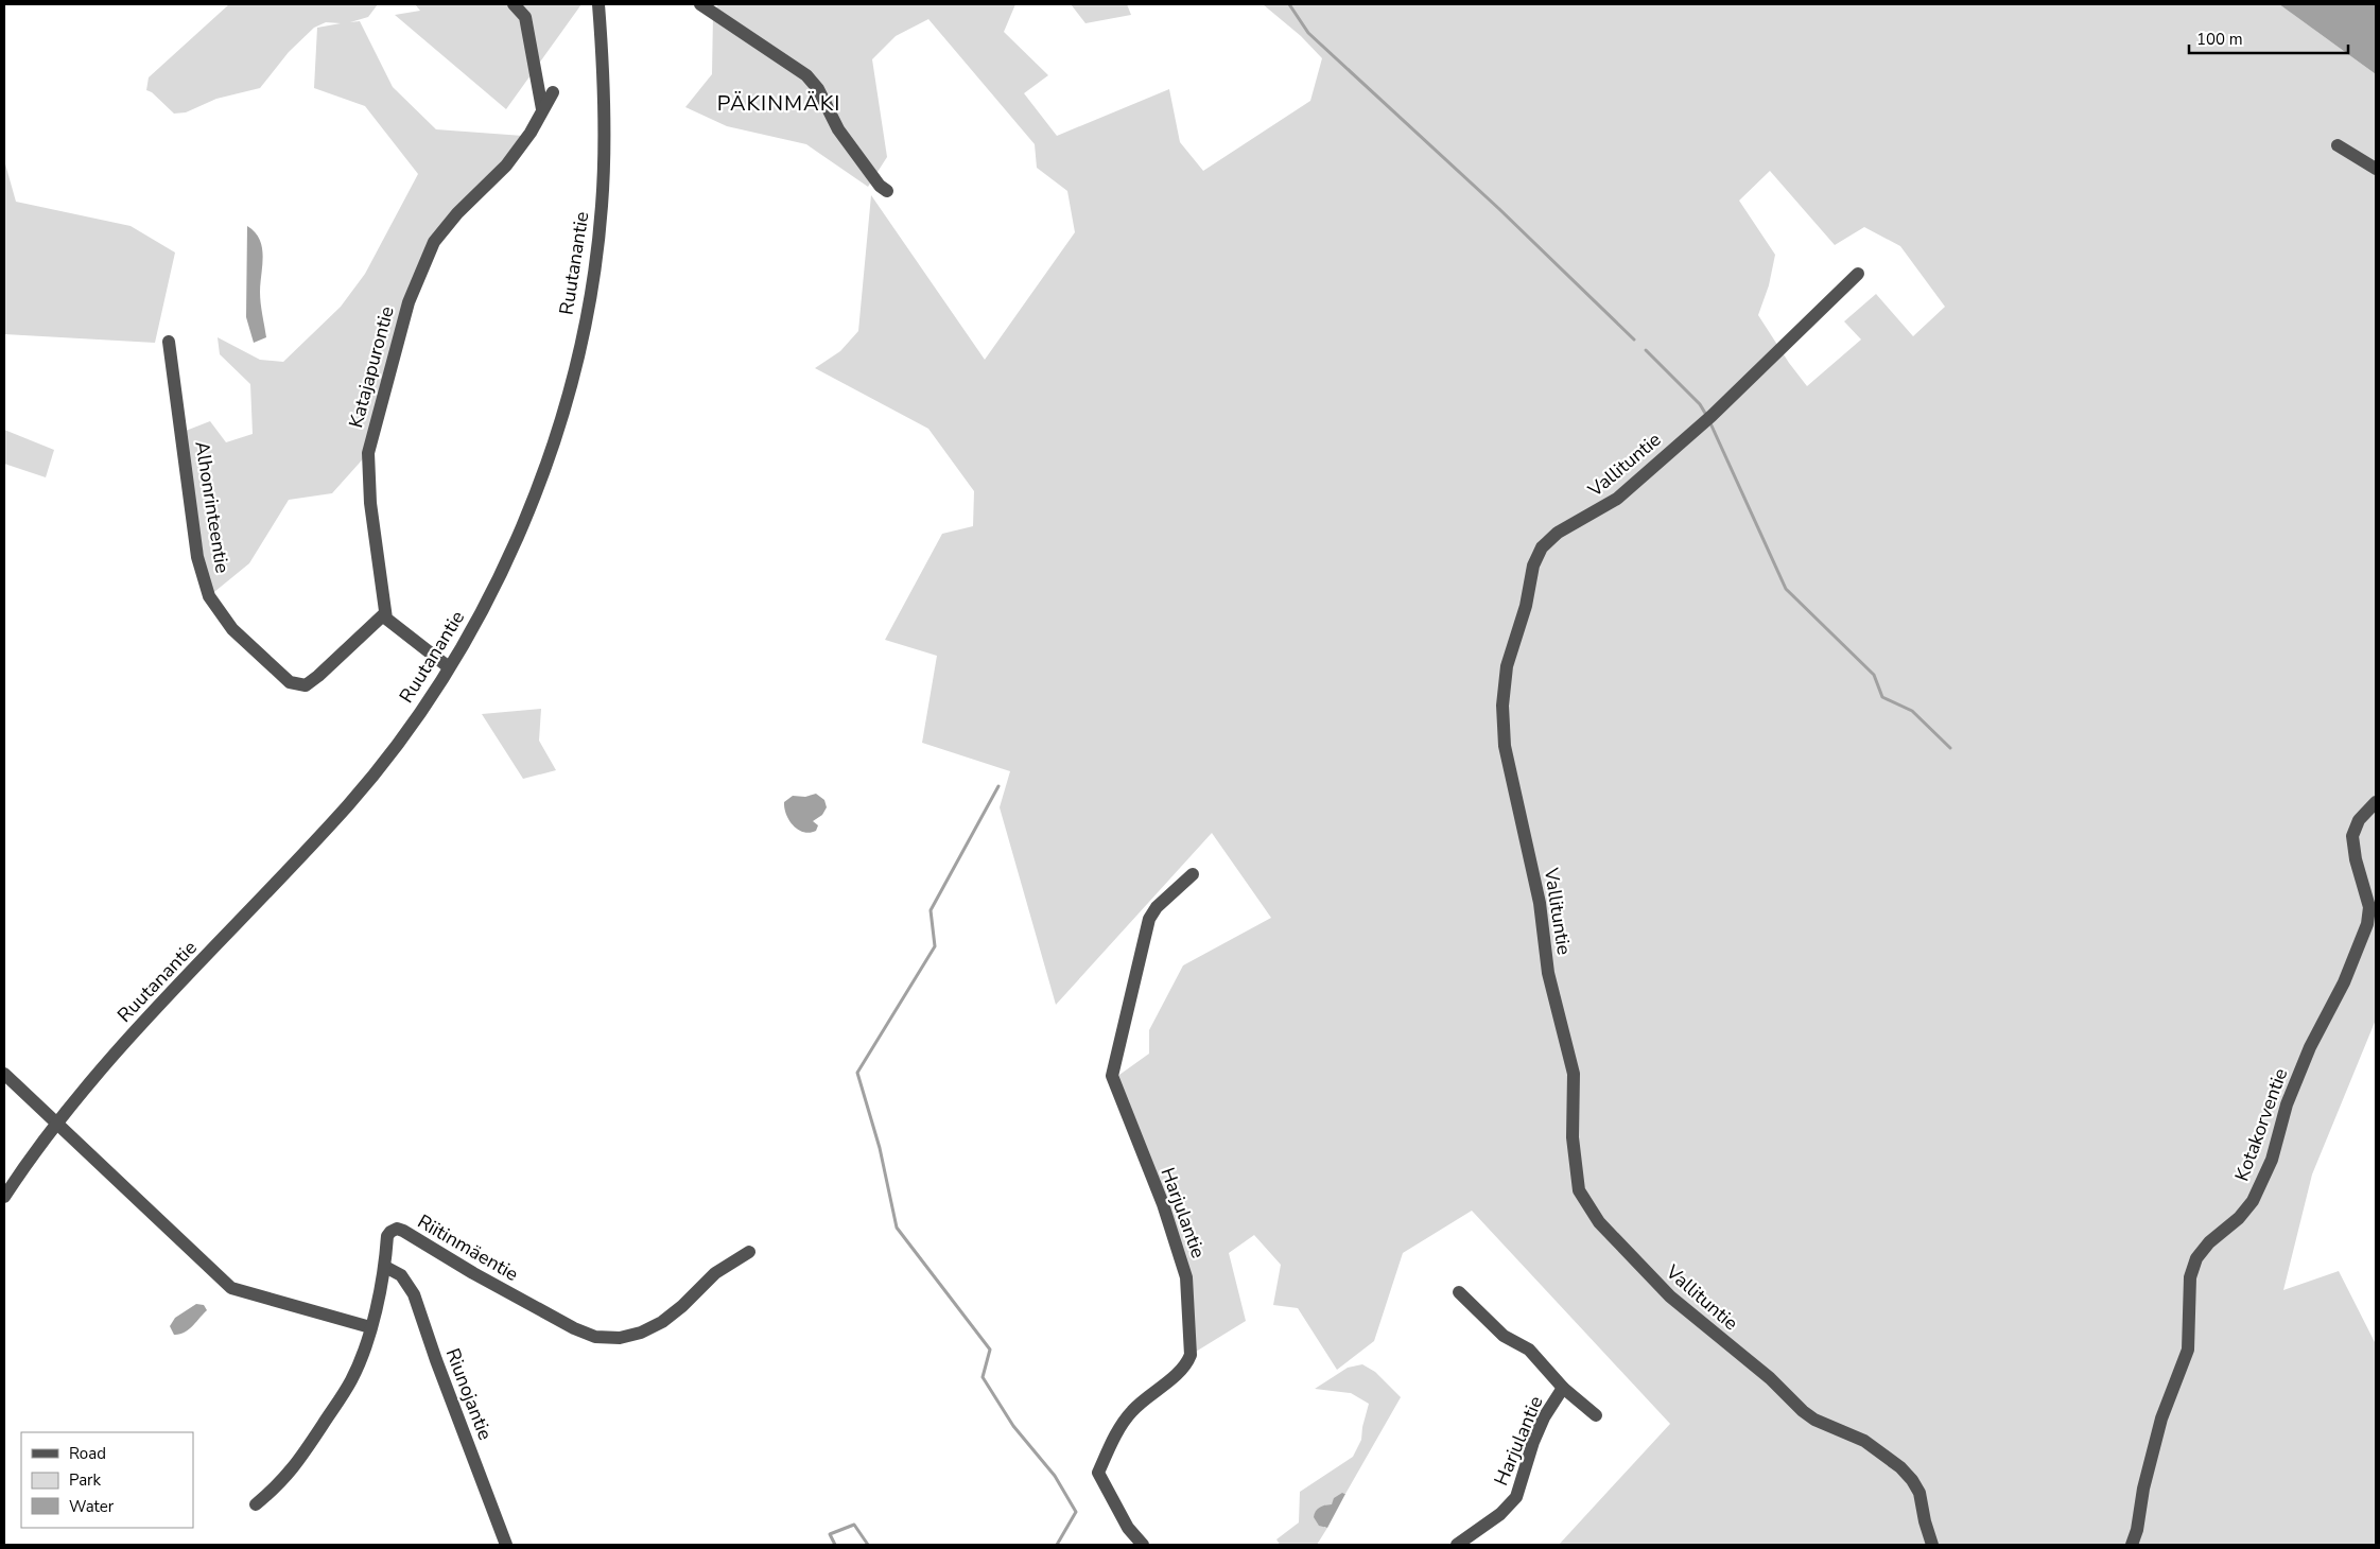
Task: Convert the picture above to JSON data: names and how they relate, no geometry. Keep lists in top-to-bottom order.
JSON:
{
  "streets": {
    "street": [
      "Ruutanantie",
      "Katajapurontie",
      "Vallituntie",
      "Alhonrinteentie",
      "Kotakorventie",
      "Harjulantie",
      "Riitinmäentie",
      "Riunojantie"
    ]
  },
  "crossings": [
    ["Katajapurontie", "Alhonrinteentie"],
    ["Riitinmäentie", "Riunojantie"]
  ],
  "districts": ["PÄKINMÄKI"],
  "legend": ["Road", "Park", "Water"],
  "scale_bar": "100 m"
}
